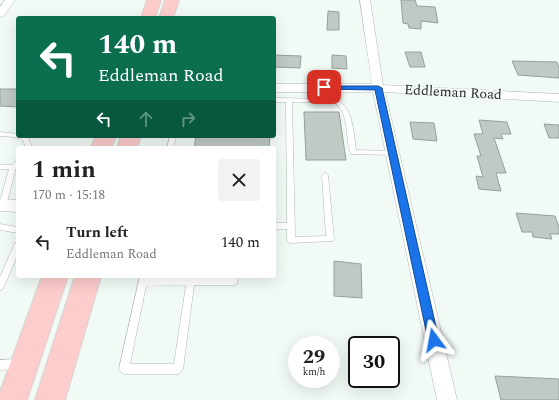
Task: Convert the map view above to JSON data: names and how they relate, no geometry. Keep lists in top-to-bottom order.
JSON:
{
  "streets": {
    "street": ["Eddleman Road"]
  },
  "page": {
    "turn": ["140 m", "Eddleman Road"],
    "heading": ["1 min", "170 m · 15:18"],
    "list": [
      {
        "name": "Turn left",
        "note": "Eddleman Road",
        "value": "140 m"
      }
    ],
    "speed": "29 km/h",
    "limit": "30"
  }
}
